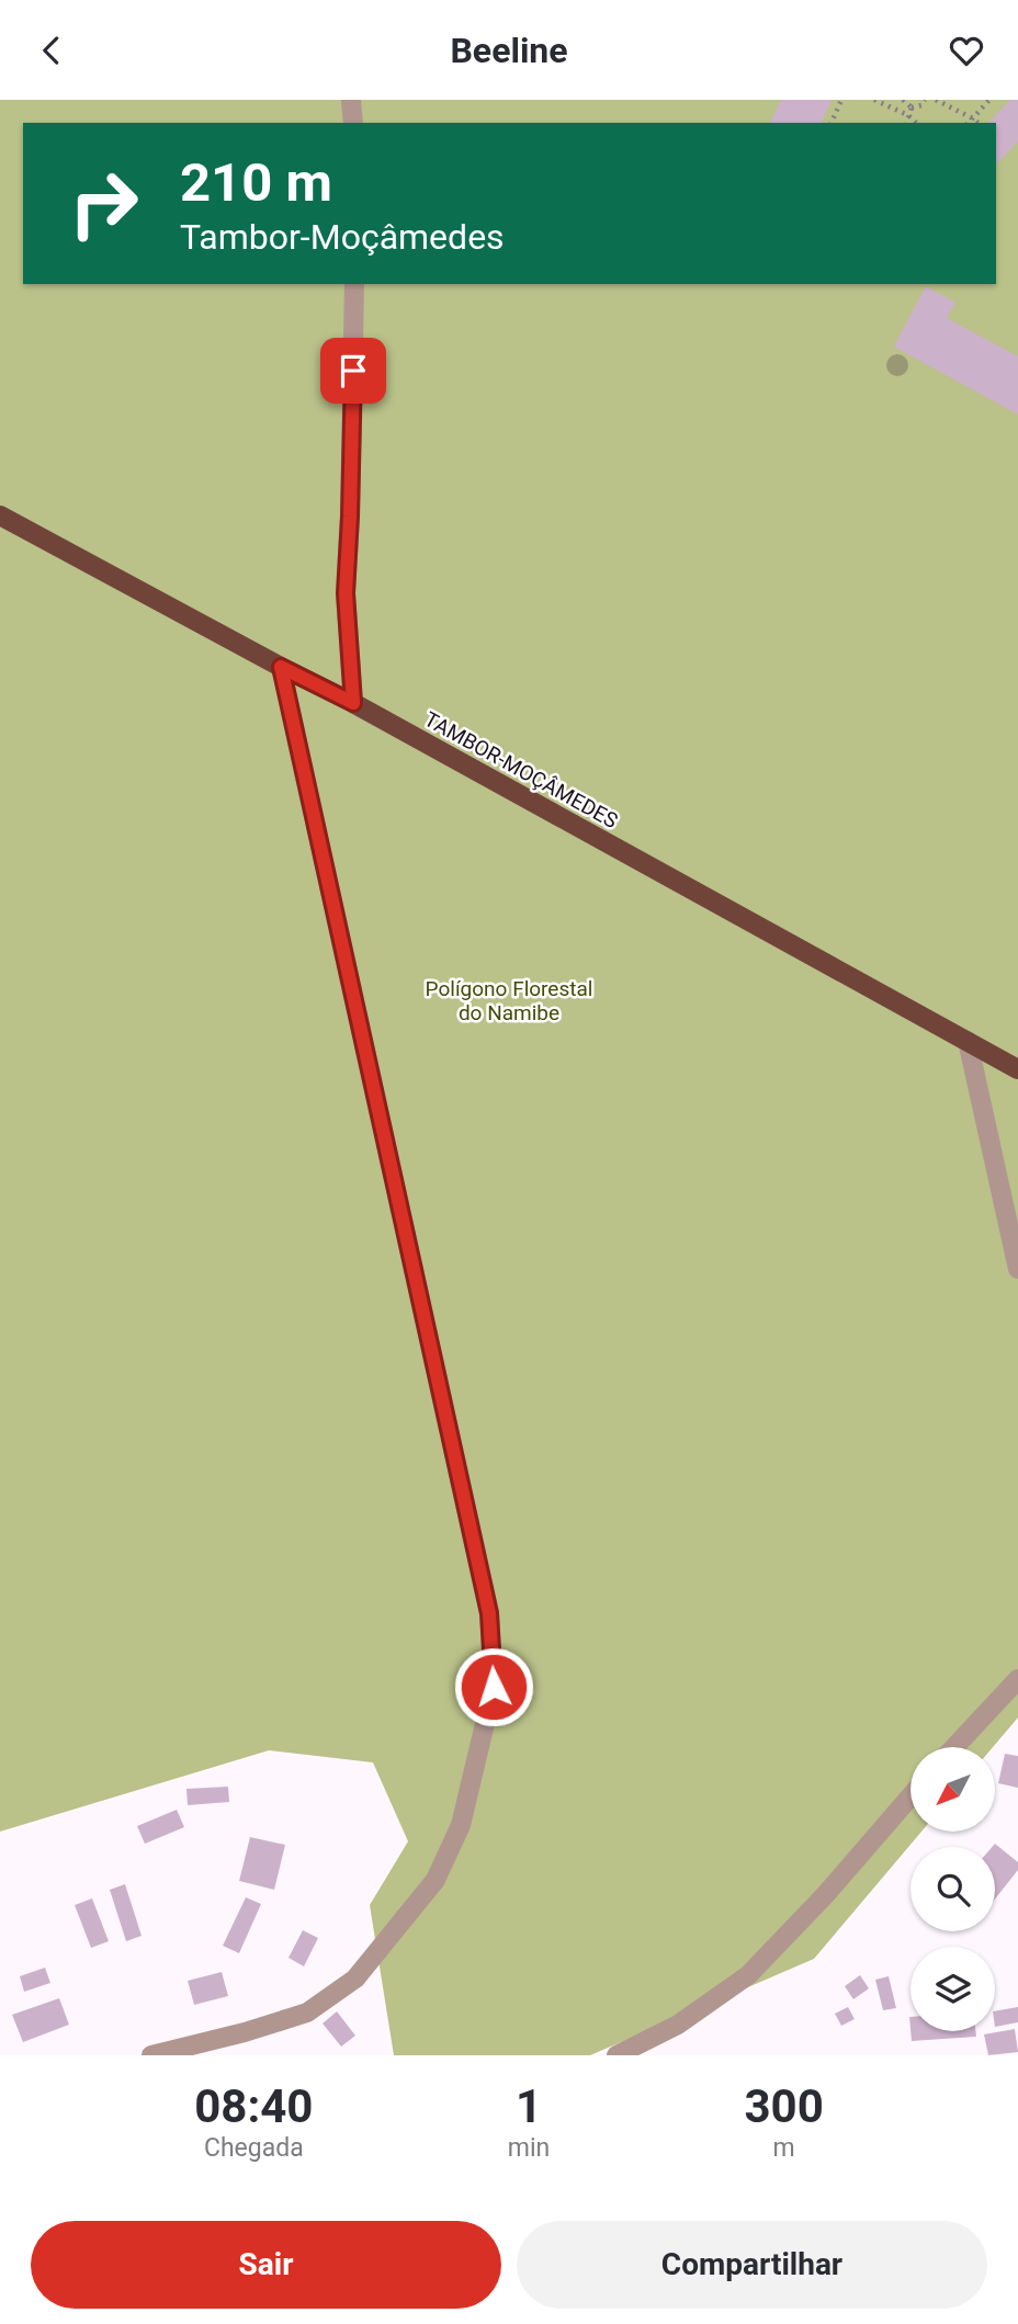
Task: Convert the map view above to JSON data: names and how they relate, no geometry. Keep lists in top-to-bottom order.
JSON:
{
  "streets": {
    "main road": ["TAMBOR-MOÇÂMEDES"]
  },
  "parks": ["Polígono Florestal do Namibe"],
  "north": "bottom left",
  "page": {
    "header": "Beeline",
    "turn": ["210 m", "Tambor-Moçâmedes"],
    "eta": [
      "08:40",
      "Chegada",
      "1",
      "min",
      "300",
      "m"
    ],
    "buttons": ["Sair", "Compartilhar"]
  }
}
